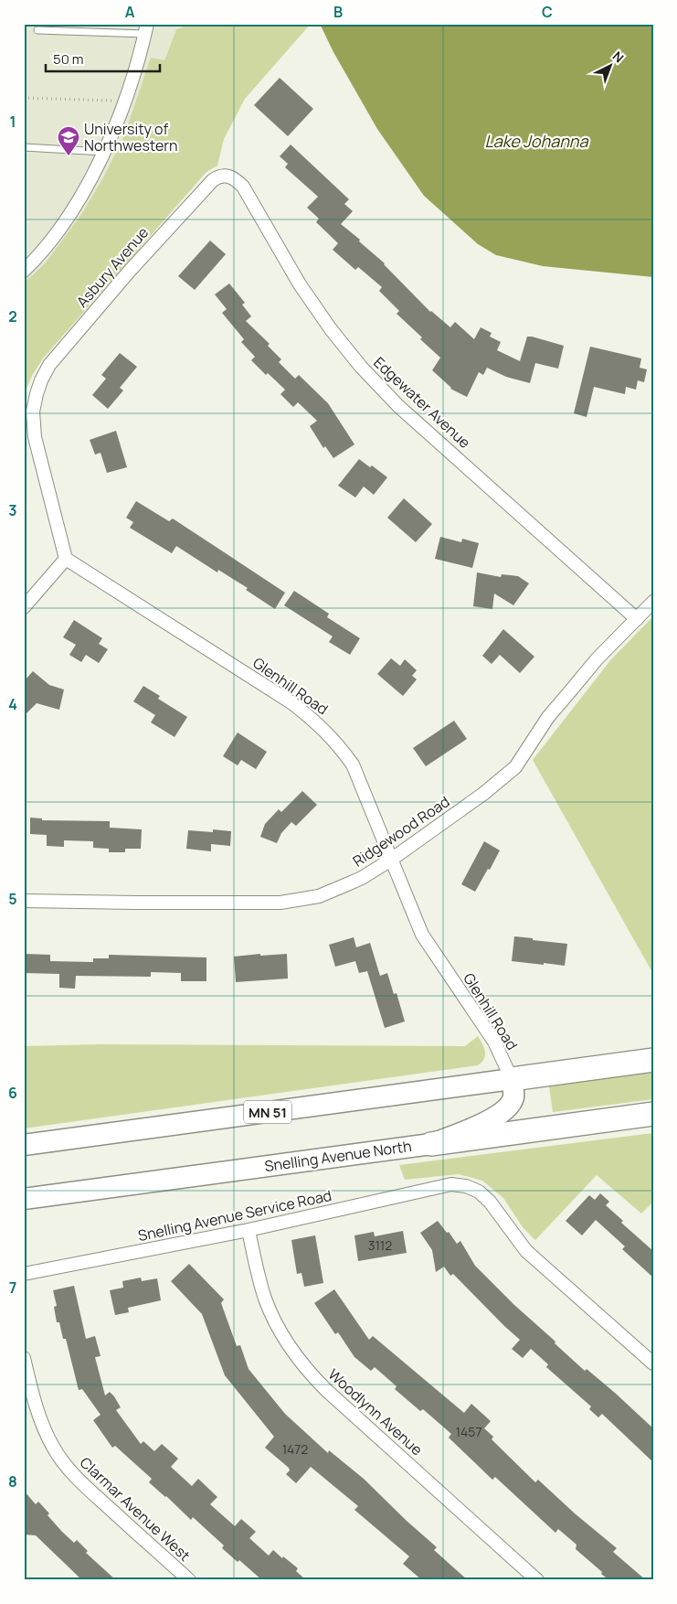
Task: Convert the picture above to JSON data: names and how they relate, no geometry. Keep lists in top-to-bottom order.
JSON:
{
  "streets": {
    "highway": ["MN 51", "Snelling Avenue North"],
    "street": [
      "Asbury Avenue",
      "Edgewater Avenue",
      "Glenhill Road",
      "Ridgewood Road",
      "Snelling Avenue Service Road",
      "Woodlynn Avenue",
      "Clarmar Avenue West"
    ]
  },
  "crossings": [
    ["Asbury Avenue", "Edgewater Avenue"],
    ["Asbury Avenue", "Glenhill Road"],
    ["Edgewater Avenue", "Ridgewood Road"],
    ["Glenhill Road", "Ridgewood Road"],
    ["Glenhill Road", "MN 51"],
    ["Snelling Avenue Service Road", "Woodlynn Avenue"]
  ],
  "water": ["Lake Johanna"],
  "places": {
    "school or university": ["University of Northwestern"]
  },
  "house_numbers": ["3112", "1457", "1472"],
  "scale_bar": "50 m",
  "north": "top right",
  "grid": {
    "columns": ["A", "B", "C"],
    "rows": [
      "1",
      "2",
      "3",
      "4",
      "5",
      "6",
      "7",
      "8"
    ]
  }
}
